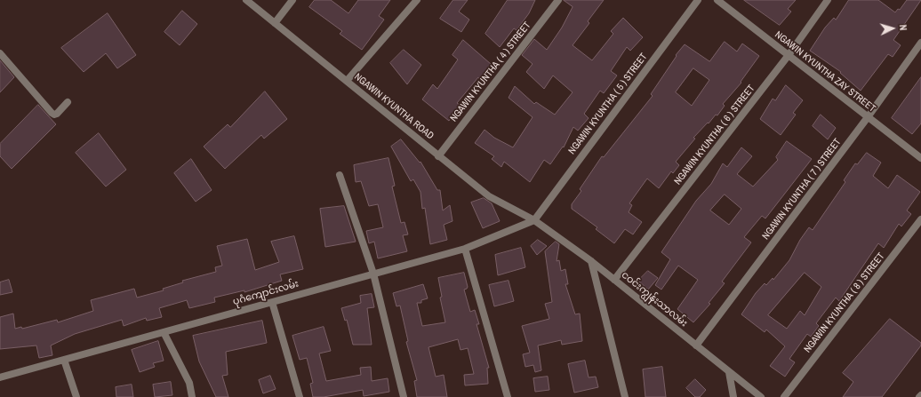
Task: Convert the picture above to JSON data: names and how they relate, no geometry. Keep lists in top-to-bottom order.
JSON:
{
  "streets": {
    "street": [
      "NGAWIN KYUNTHA ( 4 ) STREET",
      "NGAWIN KYUNTHA ZAY STREET",
      "NGAWIN KYUNTHA ( 5 ) STREET",
      "NGAWIN KYUNTHA ROAD",
      "NGAWIN KYUNTHA ( 6 ) STREET",
      "NGAWIN KYUNTHA ( 7 ) STREET",
      "ပုဂံကျောင်းလမ်း",
      "ငဝင်းကျွန်းသာလမ်း",
      "NGAWIN KYUNTHA ( 8 ) STREET"
    ]
  },
  "crossings": [
    ["NGAWIN KYUNTHA ( 4 ) STREET", "NGAWIN KYUNTHA ROAD"],
    ["NGAWIN KYUNTHA ZAY STREET", "NGAWIN KYUNTHA ( 6 ) STREET"],
    ["NGAWIN KYUNTHA ZAY STREET", "NGAWIN KYUNTHA ( 7 ) STREET"],
    ["NGAWIN KYUNTHA ( 5 ) STREET", "NGAWIN KYUNTHA ROAD"],
    ["NGAWIN KYUNTHA ( 5 ) STREET", "ပုဂံကျောင်းလမ်း"],
    ["NGAWIN KYUNTHA ( 5 ) STREET", "ငဝင်းကျွန်းသာလမ်း"],
    ["NGAWIN KYUNTHA ROAD", "ပုဂံကျောင်းလမ်း"],
    ["NGAWIN KYUNTHA ROAD", "ငဝင်းကျွန်းသာလမ်း"],
    ["NGAWIN KYUNTHA ( 6 ) STREET", "ငဝင်းကျွန်းသာလမ်း"],
    ["NGAWIN KYUNTHA ( 7 ) STREET", "ငဝင်းကျွန်းသာလမ်း"],
    ["ပုဂံကျောင်းလမ်း", "ငဝင်းကျွန်းသာလမ်း"]
  ],
  "north": "right"
}
